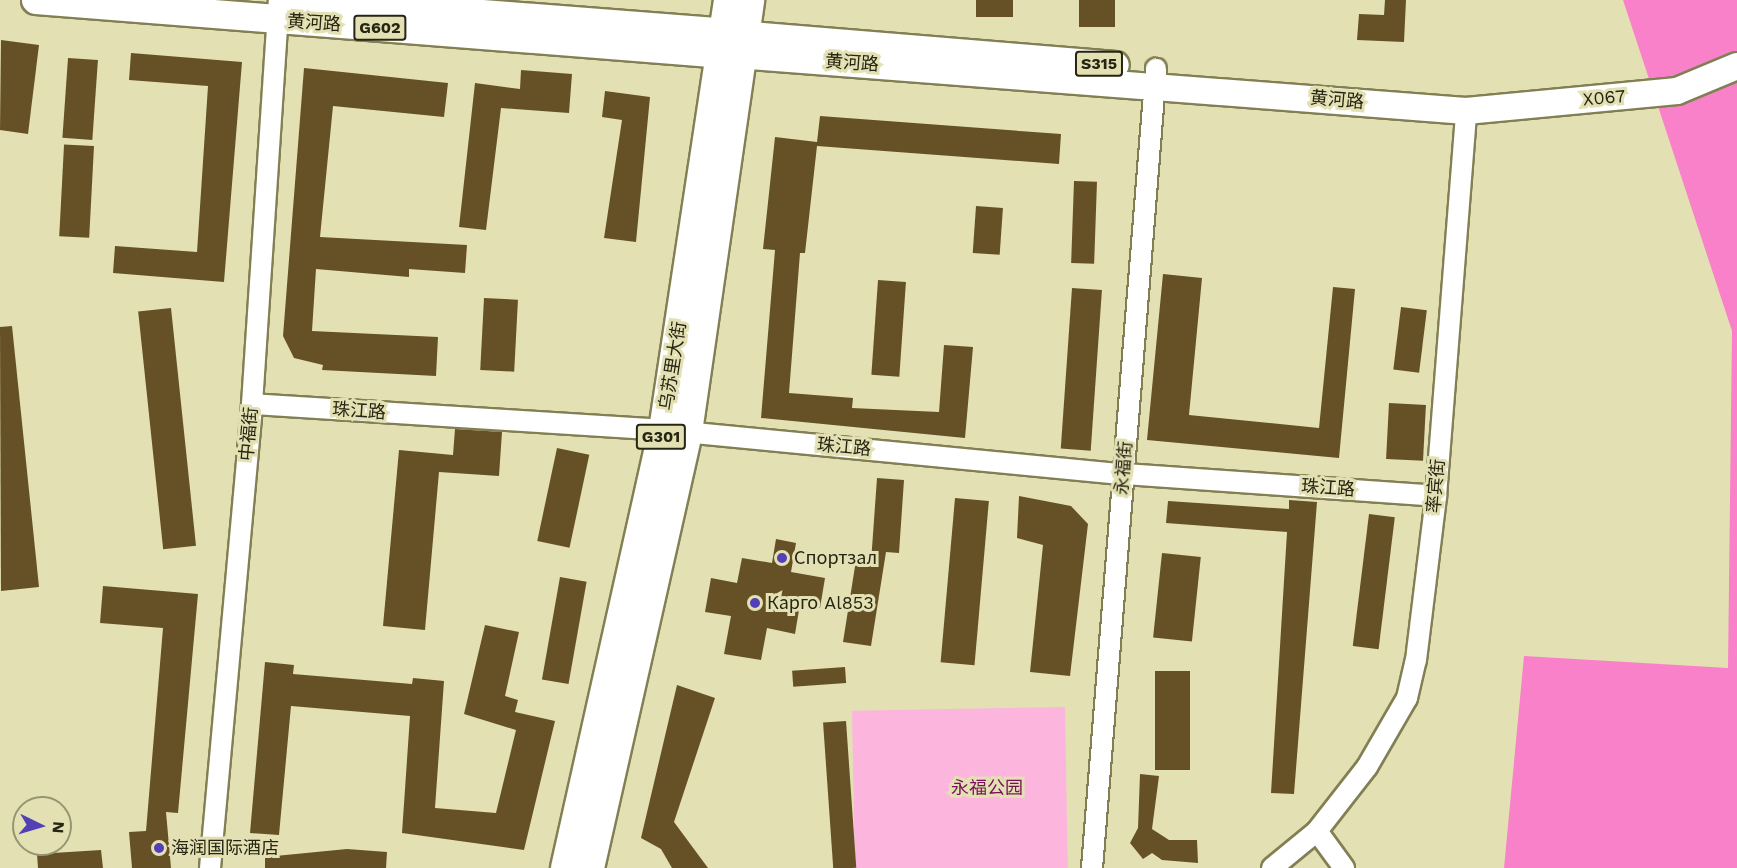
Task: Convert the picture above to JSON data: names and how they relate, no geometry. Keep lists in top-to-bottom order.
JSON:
{
  "streets": {
    "highway": [
      "黄河路",
      "G602",
      "乌苏里大街",
      "G301"
    ],
    "main road": ["S315", "X067"],
    "street": [
      "珠江路",
      "中福街",
      "永福街",
      "率宾街"
    ]
  },
  "crossings": [
    ["黄河路", "X067"],
    ["黄河路", "乌苏里大街"],
    ["黄河路", "中福街"],
    ["黄河路", "永福街"],
    ["黄河路", "率宾街"],
    ["X067", "率宾街"],
    ["乌苏里大街", "珠江路"],
    ["珠江路", "中福街"],
    ["珠江路", "永福街"],
    ["珠江路", "率宾街"]
  ],
  "parks": ["永福公园"],
  "places": ["Спортзал", "Карго Al853", "海润国际酒店"],
  "north": "right"
}
